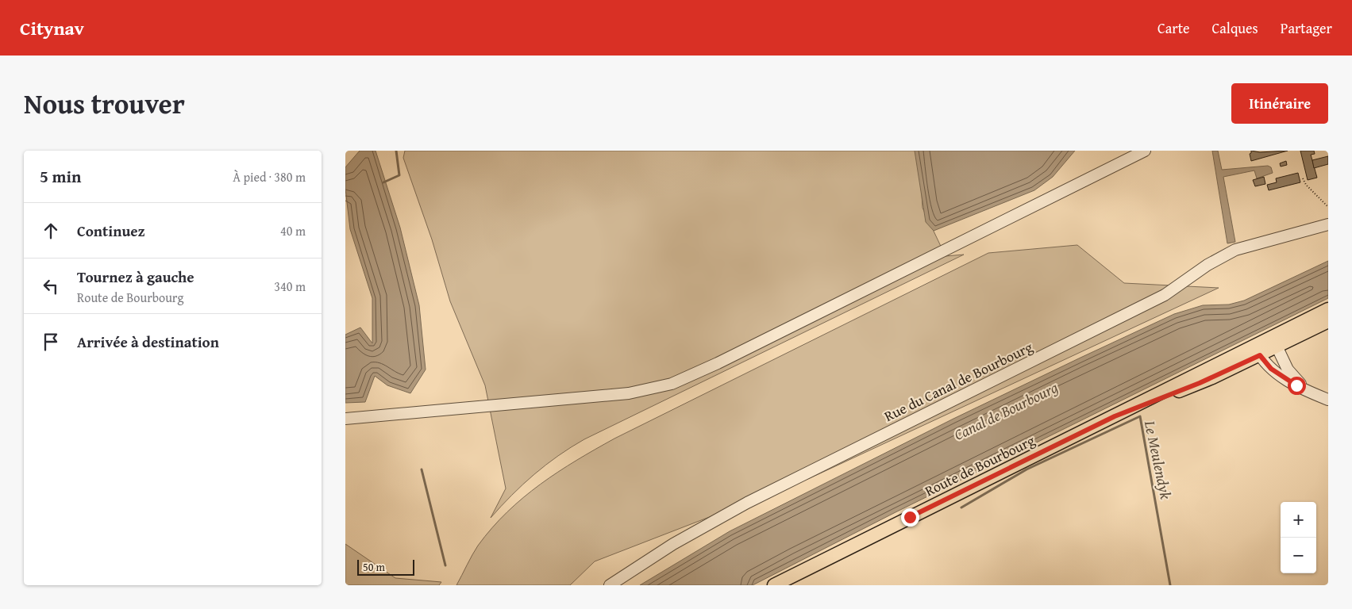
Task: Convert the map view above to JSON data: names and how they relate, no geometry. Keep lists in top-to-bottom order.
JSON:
{
  "streets": {
    "main road": ["Route de Bourbourg"],
    "street": ["Rue du Canal de Bourbourg"]
  },
  "water": ["Canal de Bourbourg", "Le Meulendyk"],
  "scale_bar": "50 m",
  "page": {
    "header": "Citynav",
    "nav": ["Carte", "Calques", "Partager"],
    "title": "Nous trouver",
    "buttons": "Itinéraire",
    "heading": ["5 min", "À pied · 380 m"],
    "list": [
      ["Continuez", "40 m"],
      ["Tournez à gauche", "Route de Bourbourg", "340 m"],
      "Arrivée à destination"
    ],
    "map_buttons": ["+", "−"],
    "scale": "50 m"
  }
}
